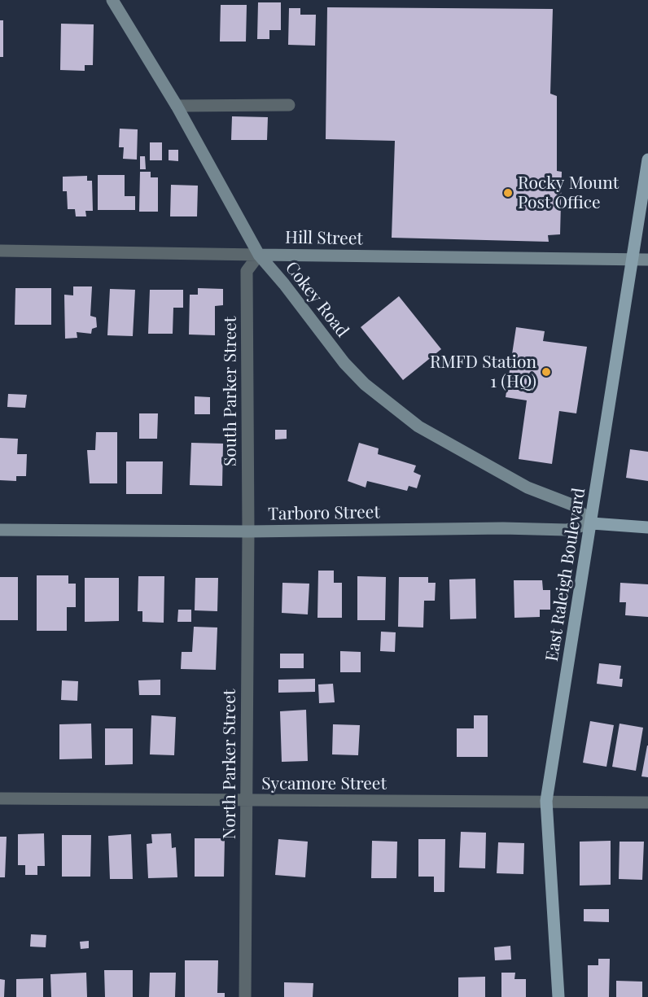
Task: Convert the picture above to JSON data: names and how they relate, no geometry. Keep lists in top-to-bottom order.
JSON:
{
  "streets": {
    "main road": ["Tarboro Street", "East Raleigh Boulevard"],
    "street": [
      "Hill Street",
      "Cokey Road",
      "South Parker Street",
      "North Parker Street",
      "Sycamore Street"
    ]
  },
  "crossings": [
    ["Hill Street", "Cokey Road"],
    ["Hill Street", "South Parker Street"],
    ["Hill Street", "East Raleigh Boulevard"],
    ["Cokey Road", "South Parker Street"],
    ["Cokey Road", "Tarboro Street"],
    ["Cokey Road", "East Raleigh Boulevard"],
    ["South Parker Street", "Tarboro Street"],
    ["South Parker Street", "North Parker Street"],
    ["Tarboro Street", "East Raleigh Boulevard"],
    ["Tarboro Street", "North Parker Street"],
    ["East Raleigh Boulevard", "Sycamore Street"],
    ["North Parker Street", "Sycamore Street"]
  ],
  "places": ["Rocky Mount Post Office", "RMFD Station 1 (HQ)"]
}
